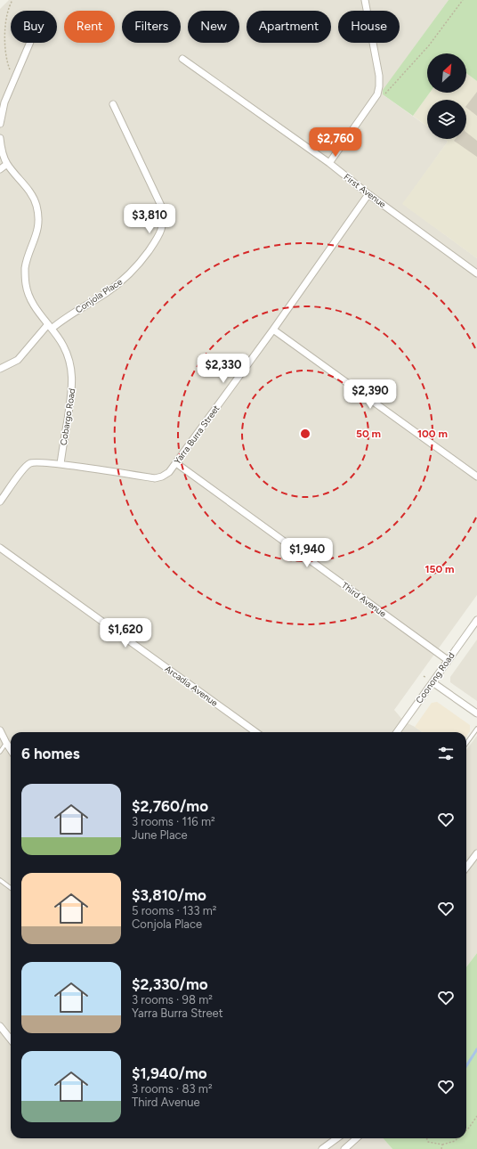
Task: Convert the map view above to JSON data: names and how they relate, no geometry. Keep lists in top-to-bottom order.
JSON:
{
  "streets": {
    "street": [
      "First Avenue",
      "Conjola Place",
      "Cobargo Road",
      "Yarra Burra Street",
      "Third Avenue",
      "Coonong Road",
      "Arcadia Avenue"
    ]
  },
  "crossings": [
    ["First Avenue", "Yarra Burra Street"],
    ["Conjola Place", "Cobargo Road"],
    ["Cobargo Road", "Yarra Burra Street"],
    ["Yarra Burra Street", "Third Avenue"],
    ["Third Avenue", "Coonong Road"]
  ],
  "north": "top right",
  "page": {
    "chip": [
      "Buy",
      "Rent",
      "Filters",
      "New",
      "Apartment",
      "House"
    ],
    "price": [
      "$2,760",
      "$3,810",
      "$2,330",
      "$2,390",
      "$1,940",
      "$1,620"
    ],
    "heading": "6 homes",
    "list": [
      {
        "name": "$2,760/mo",
        "note": "3 rooms · 116 m² · June Place"
      },
      {
        "name": "$3,810/mo",
        "note": "5 rooms · 133 m² · Conjola Place"
      },
      {
        "name": "$2,330/mo",
        "note": "3 rooms · 98 m² · Yarra Burra Street"
      },
      {
        "name": "$1,940/mo",
        "note": "3 rooms · 83 m² · Third Avenue"
      }
    ]
  },
  "rings": ["50 m", "100 m", "150 m"]
}
